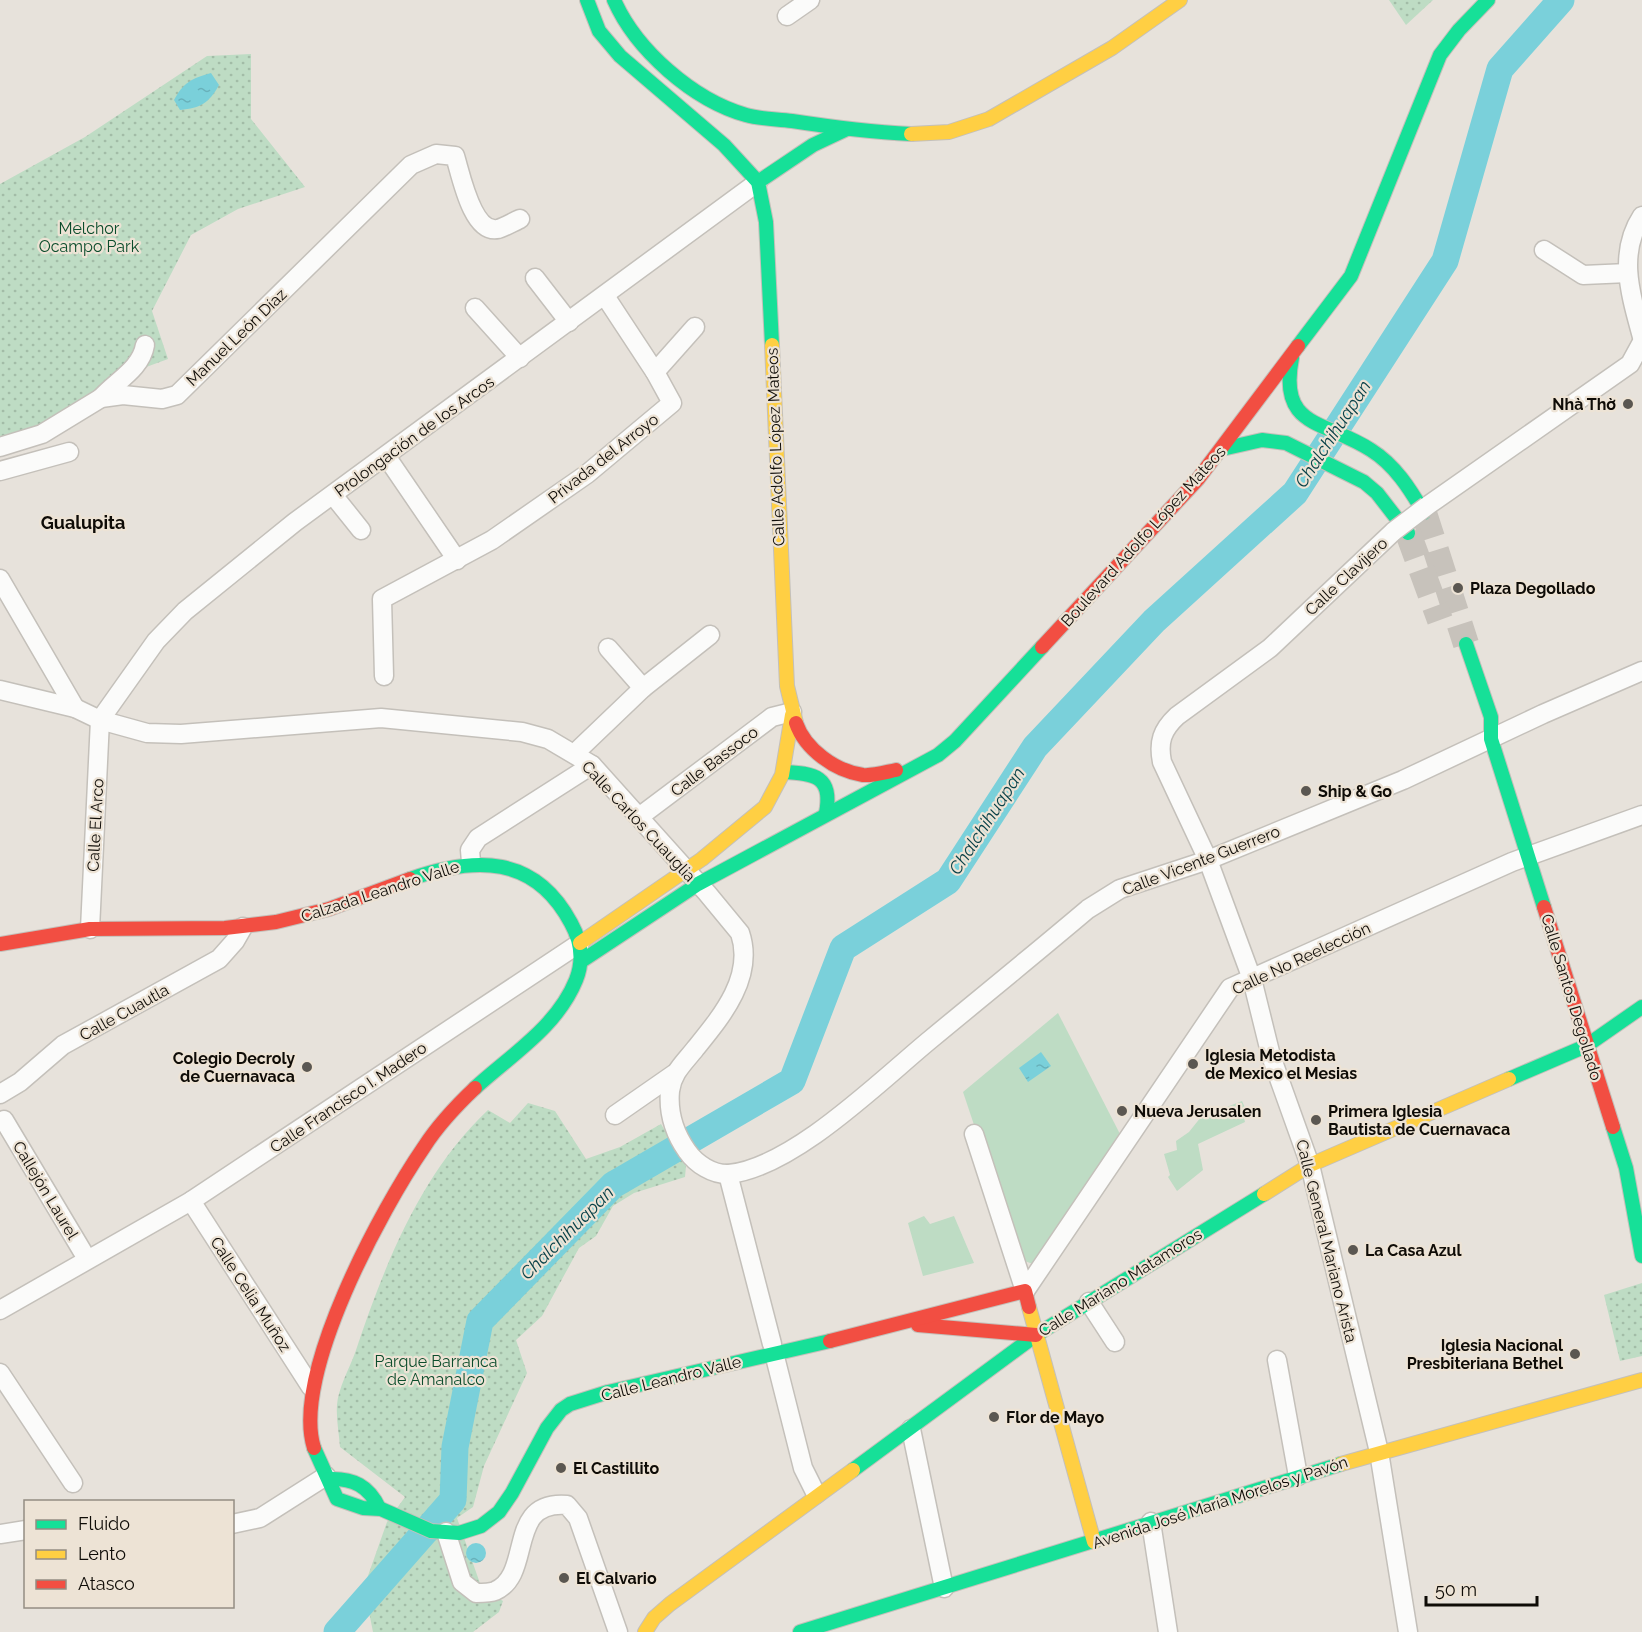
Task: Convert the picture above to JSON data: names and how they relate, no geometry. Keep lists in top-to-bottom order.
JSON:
{
  "streets": {
    "street": [
      "Manuel León Díaz",
      "Prolongación de los Arcos",
      "Calle Adolfo López Mateos",
      "Privada del Arroyo",
      "Boulevard Adolfo López Mateos",
      "Calle Clavijero",
      "Calle Bassoco",
      "Calle Carlos Cuauglia",
      "Calle El Arco",
      "Calle Vicente Guerrero",
      "Calzada Leandro Valle",
      "Calle No Reelección",
      "Calle Santos Degollado",
      "Calle Cuautla",
      "Calle Francisco I. Madero",
      "Callejón Laurel",
      "Calle General Mariano Arista",
      "Calle Mariano Matamoros",
      "Calle Celia Muñoz",
      "Calle Leandro Valle",
      "Avenida José María Morelos y Pavón"
    ]
  },
  "crossings": [
    ["Prolongación de los Arcos", "Calle Adolfo López Mateos"],
    ["Prolongación de los Arcos", "Privada del Arroyo"],
    ["Prolongación de los Arcos", "Calle Carlos Cuauglia"],
    ["Prolongación de los Arcos", "Calle El Arco"],
    ["Calle Adolfo López Mateos", "Boulevard Adolfo López Mateos"],
    ["Calle Adolfo López Mateos", "Calle Bassoco"],
    ["Calle Adolfo López Mateos", "Calle Carlos Cuauglia"],
    ["Calle Adolfo López Mateos", "Calle Francisco I. Madero"],
    ["Boulevard Adolfo López Mateos", "Calle Carlos Cuauglia"],
    ["Boulevard Adolfo López Mateos", "Calle Francisco I. Madero"],
    ["Calle Clavijero", "Calle Vicente Guerrero"],
    ["Calle Clavijero", "Calle General Mariano Arista"],
    ["Calle Bassoco", "Calle Carlos Cuauglia"],
    ["Calle Carlos Cuauglia", "Calle El Arco"],
    ["Calle Carlos Cuauglia", "Calle Francisco I. Madero"],
    ["Calle El Arco", "Calzada Leandro Valle"],
    ["Calle Vicente Guerrero", "Calle Santos Degollado"],
    ["Calle Vicente Guerrero", "Calle General Mariano Arista"],
    ["Calzada Leandro Valle", "Calle Cuautla"],
    ["Calzada Leandro Valle", "Calle Francisco I. Madero"],
    ["Calle No Reelección", "Calle Santos Degollado"],
    ["Calle No Reelección", "Calle General Mariano Arista"],
    ["Calle No Reelección", "Calle Leandro Valle"],
    ["Calle Santos Degollado", "Calle Mariano Matamoros"],
    ["Calle Francisco I. Madero", "Callejón Laurel"],
    ["Calle Francisco I. Madero", "Calle Celia Muñoz"],
    ["Calle General Mariano Arista", "Calle Mariano Matamoros"],
    ["Calle General Mariano Arista", "Avenida José María Morelos y Pavón"]
  ],
  "districts": ["Gualupita"],
  "water": ["Chalchihuapan"],
  "parks": ["Melchor Ocampo Park", "Parque Barranca de Amanalco"],
  "places": [
    "Nhà Thờ",
    "Plaza Degollado",
    "Ship & Go",
    "Iglesia Metodista de Mexico el Mesias",
    "Colegio Decroly de Cuernavaca",
    "Nueva Jerusalen",
    "Primera Iglesia Bautista de Cuernavaca",
    "La Casa Azul",
    "Iglesia Nacional Presbiteriana Bethel",
    "Flor de Mayo",
    "El Castillito",
    "El Calvario"
  ],
  "legend": ["Fluido", "Lento", "Atasco"],
  "scale_bar": "50 m"
}
